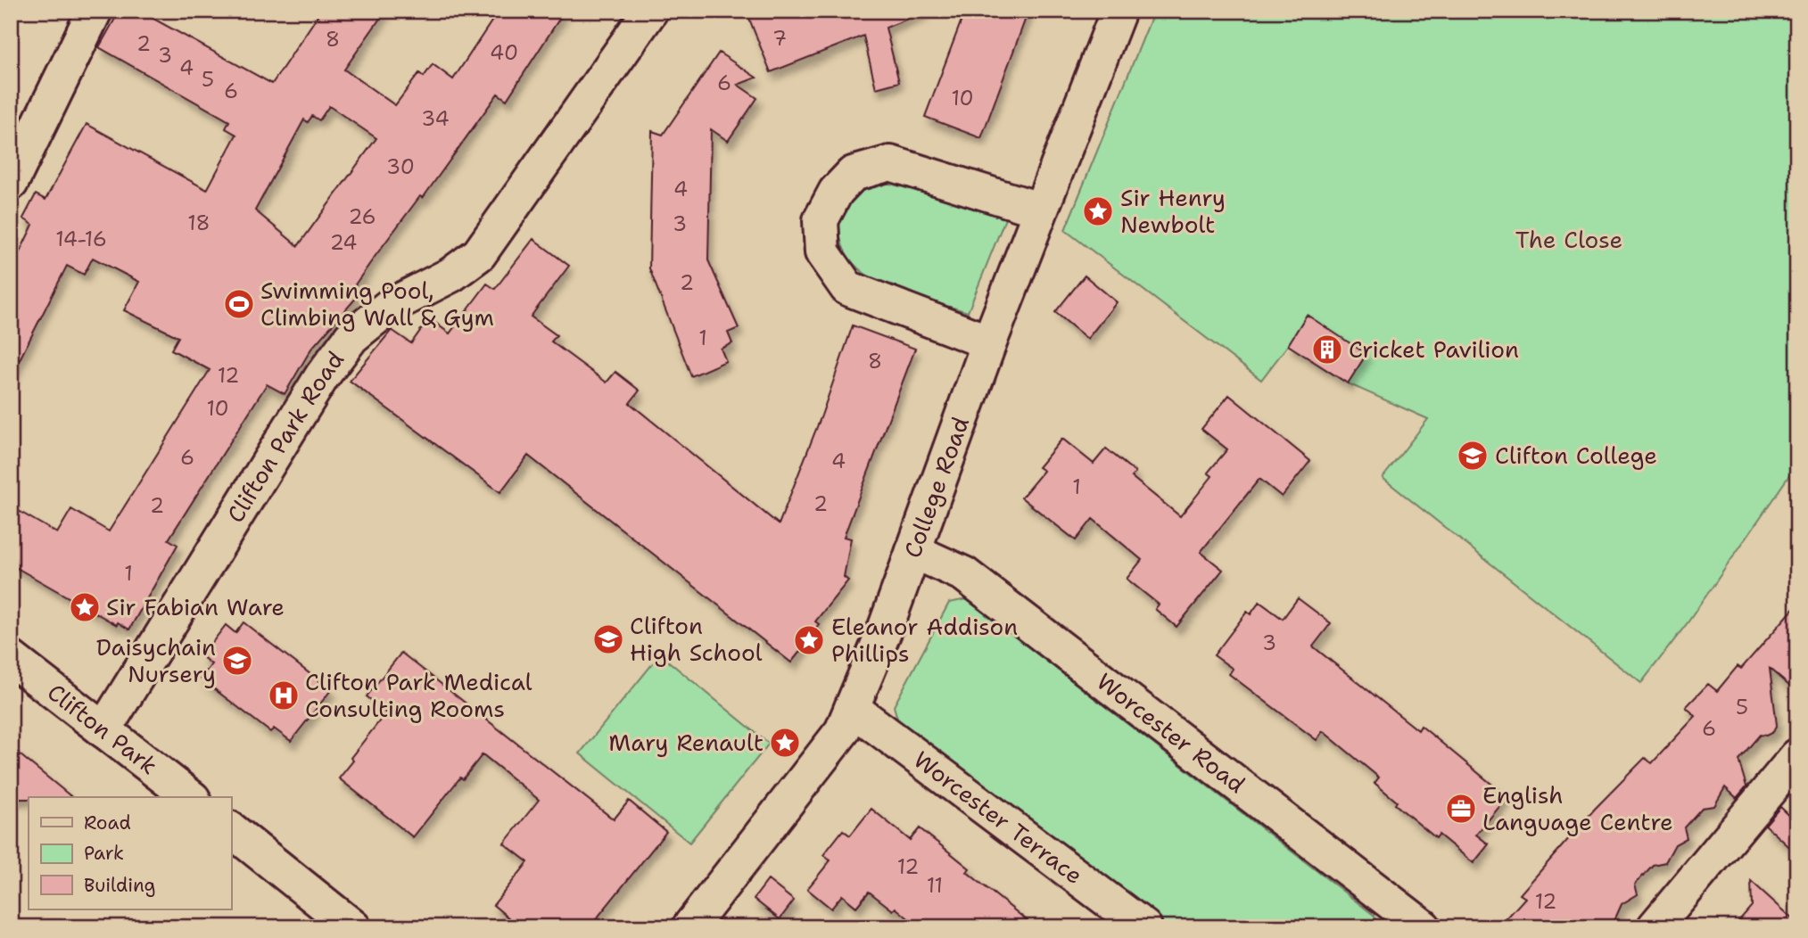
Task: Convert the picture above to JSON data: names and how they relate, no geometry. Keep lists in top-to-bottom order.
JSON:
{
  "streets": {
    "street": [
      "Clifton Park Road",
      "College Road",
      "Clifton Park",
      "Worcester Road",
      "Worcester Terrace"
    ]
  },
  "crossings": [
    ["Clifton Park Road", "Clifton Park"],
    ["College Road", "Worcester Road"],
    ["College Road", "Worcester Terrace"]
  ],
  "parks": ["The Close"],
  "places": {
    "place": [
      "Sir Henry Newbolt",
      "Sir Fabian Ware",
      "Eleanor Addison Phillips",
      "Mary Renault"
    ],
    "sports": ["Swimming Pool, Climbing Wall & Gym"],
    "building": ["Cricket Pavilion"],
    "school or university": ["Clifton College", "Clifton High School", "Daisychain Nursery"],
    "hospital": ["Clifton Park Medical Consulting Rooms"],
    "office": ["English Language Centre"]
  },
  "house_numbers": [
    "7",
    "8",
    "2",
    "40",
    "3",
    "4",
    "5",
    "6",
    "6",
    "10",
    "34",
    "30",
    "4",
    "26",
    "18",
    "3",
    "14-16",
    "24",
    "2",
    "1",
    "8",
    "12",
    "10",
    "6",
    "4",
    "1",
    "2",
    "2",
    "1",
    "3",
    "5",
    "6",
    "12",
    "11",
    "12"
  ],
  "legend": ["Road", "Park", "Building"]
}
